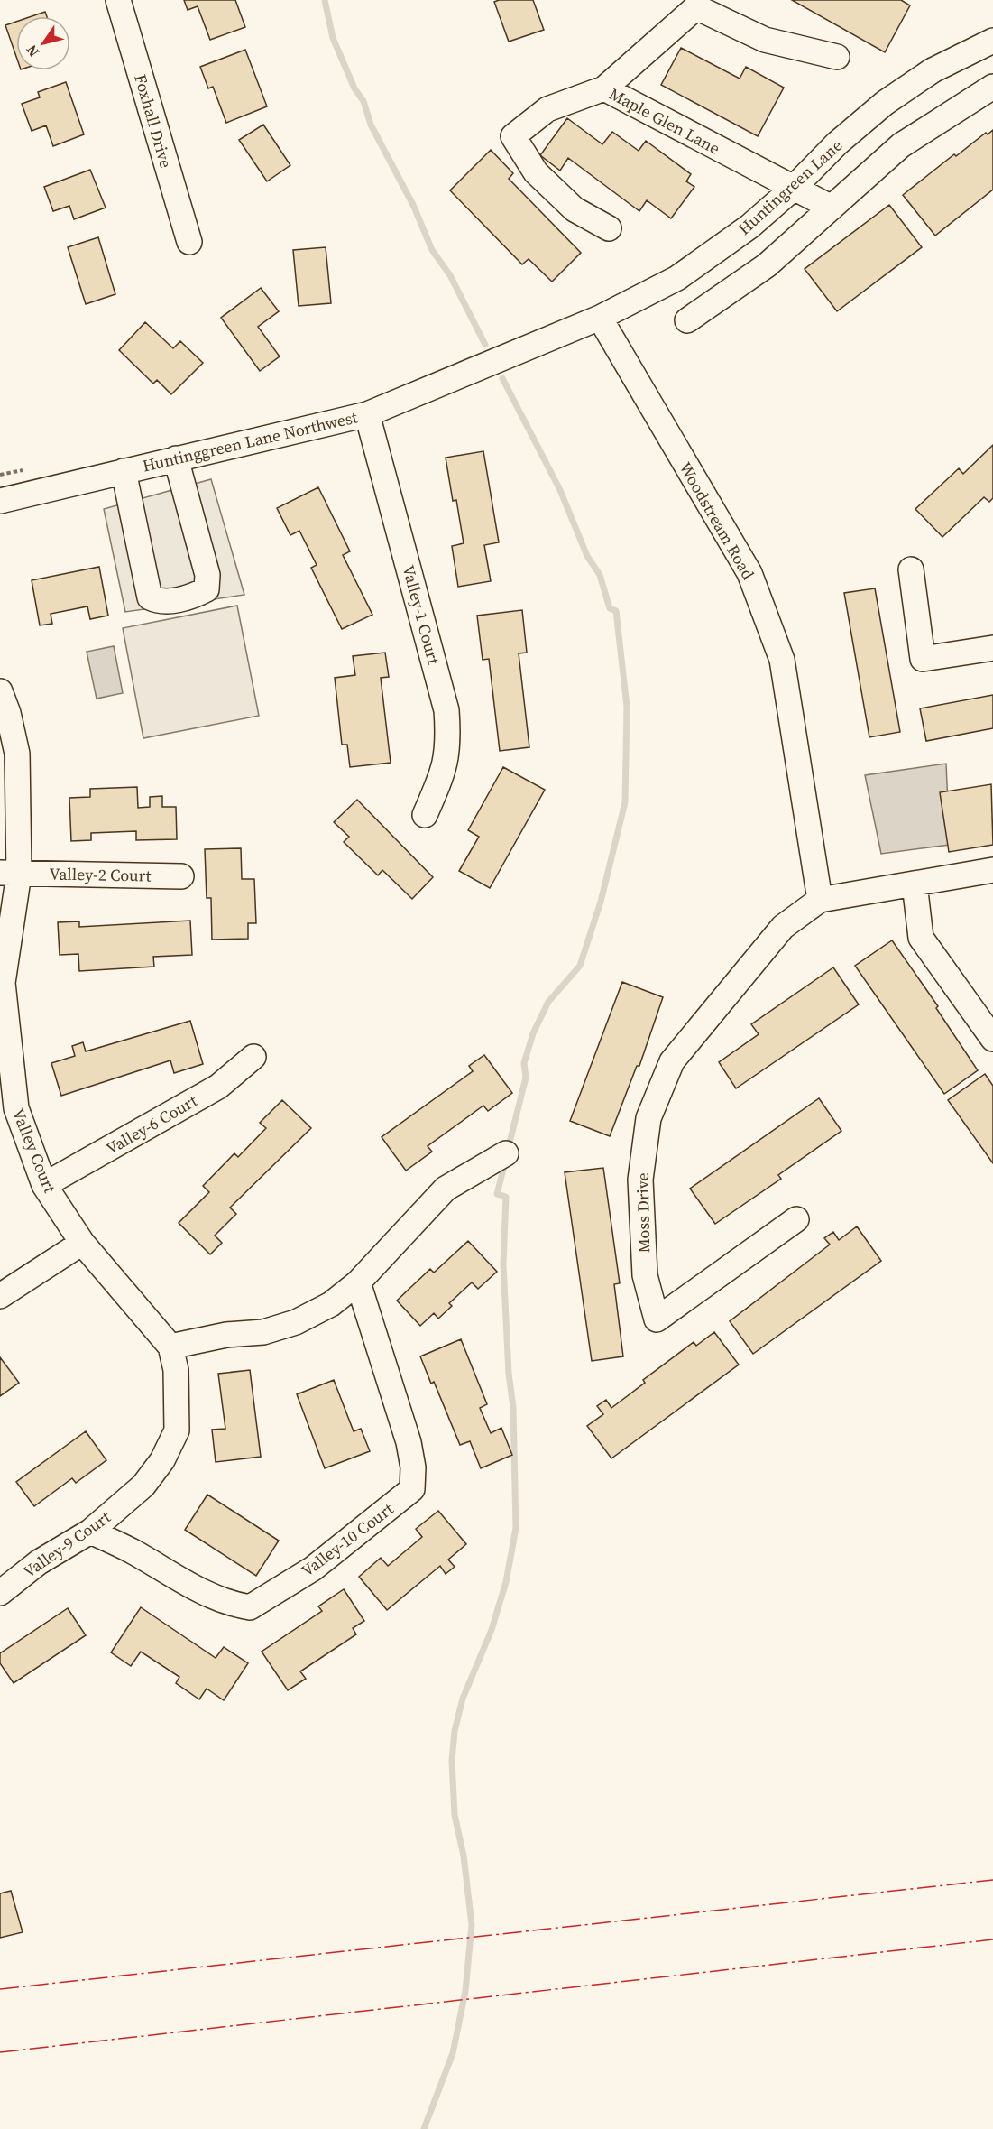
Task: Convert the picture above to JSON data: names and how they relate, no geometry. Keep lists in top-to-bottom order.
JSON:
{
  "streets": {
    "street": [
      "Foxhall Drive",
      "Maple Glen Lane",
      "Huntingreen Lane",
      "Huntinggreen Lane Northwest",
      "Woodstream Road",
      "Valley-1 Court",
      "Valley-2 Court",
      "Valley-6 Court",
      "Valley Court",
      "Moss Drive",
      "Valley-10 Court",
      "Valley-9 Court"
    ]
  },
  "crossings": [
    ["Maple Glen Lane", "Huntingreen Lane"],
    ["Huntingreen Lane", "Huntinggreen Lane Northwest"],
    ["Huntingreen Lane", "Woodstream Road"],
    ["Huntinggreen Lane Northwest", "Valley-1 Court"],
    ["Woodstream Road", "Moss Drive"],
    ["Valley-2 Court", "Valley Court"],
    ["Valley-6 Court", "Valley Court"],
    ["Valley Court", "Valley-9 Court"],
    ["Valley-10 Court", "Valley-9 Court"]
  ],
  "north": "bottom left"
}
